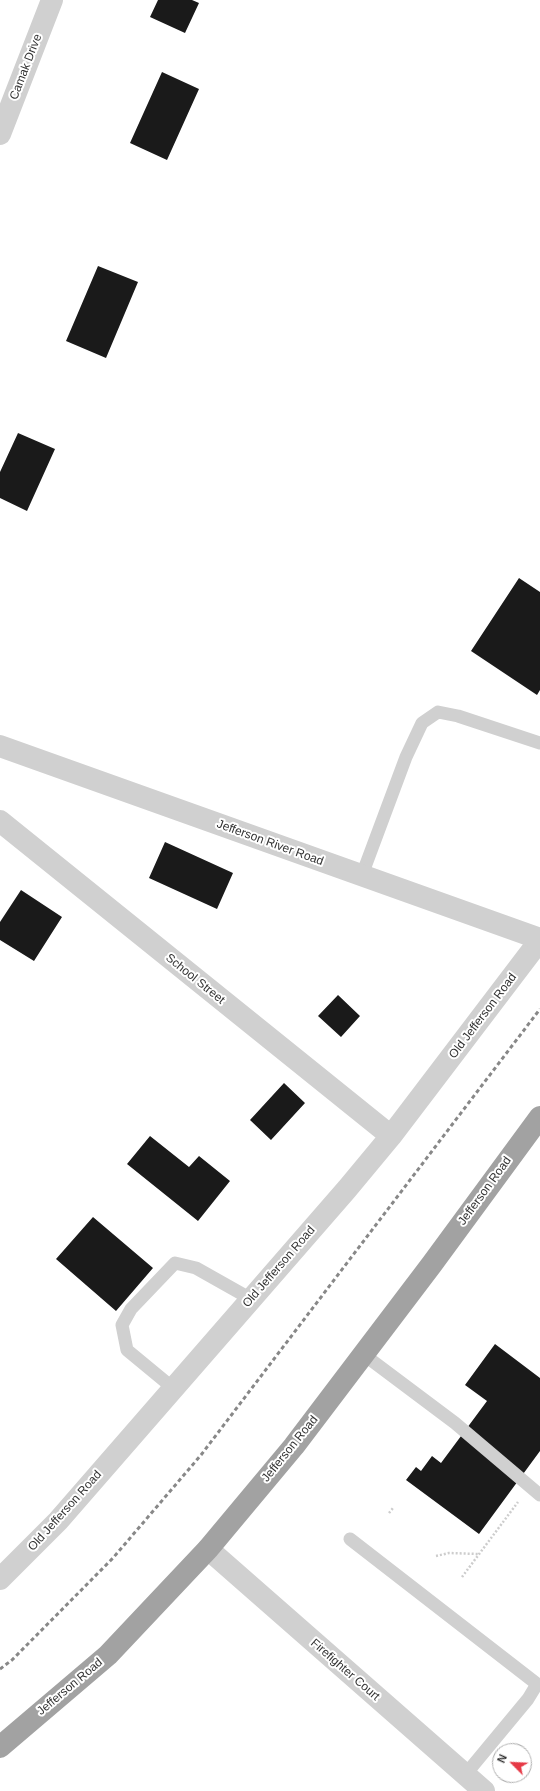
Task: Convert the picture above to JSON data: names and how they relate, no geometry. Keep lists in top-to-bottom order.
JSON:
{
  "streets": {
    "highway": ["Jefferson Road"],
    "street": [
      "Camak Drive",
      "Jefferson River Road",
      "School Street",
      "Old Jefferson Road",
      "Firefighter Court"
    ]
  },
  "crossings": [
    ["Jefferson River Road", "Old Jefferson Road"],
    ["School Street", "Old Jefferson Road"],
    ["Jefferson Road", "Firefighter Court"]
  ],
  "north": "top left"
}
